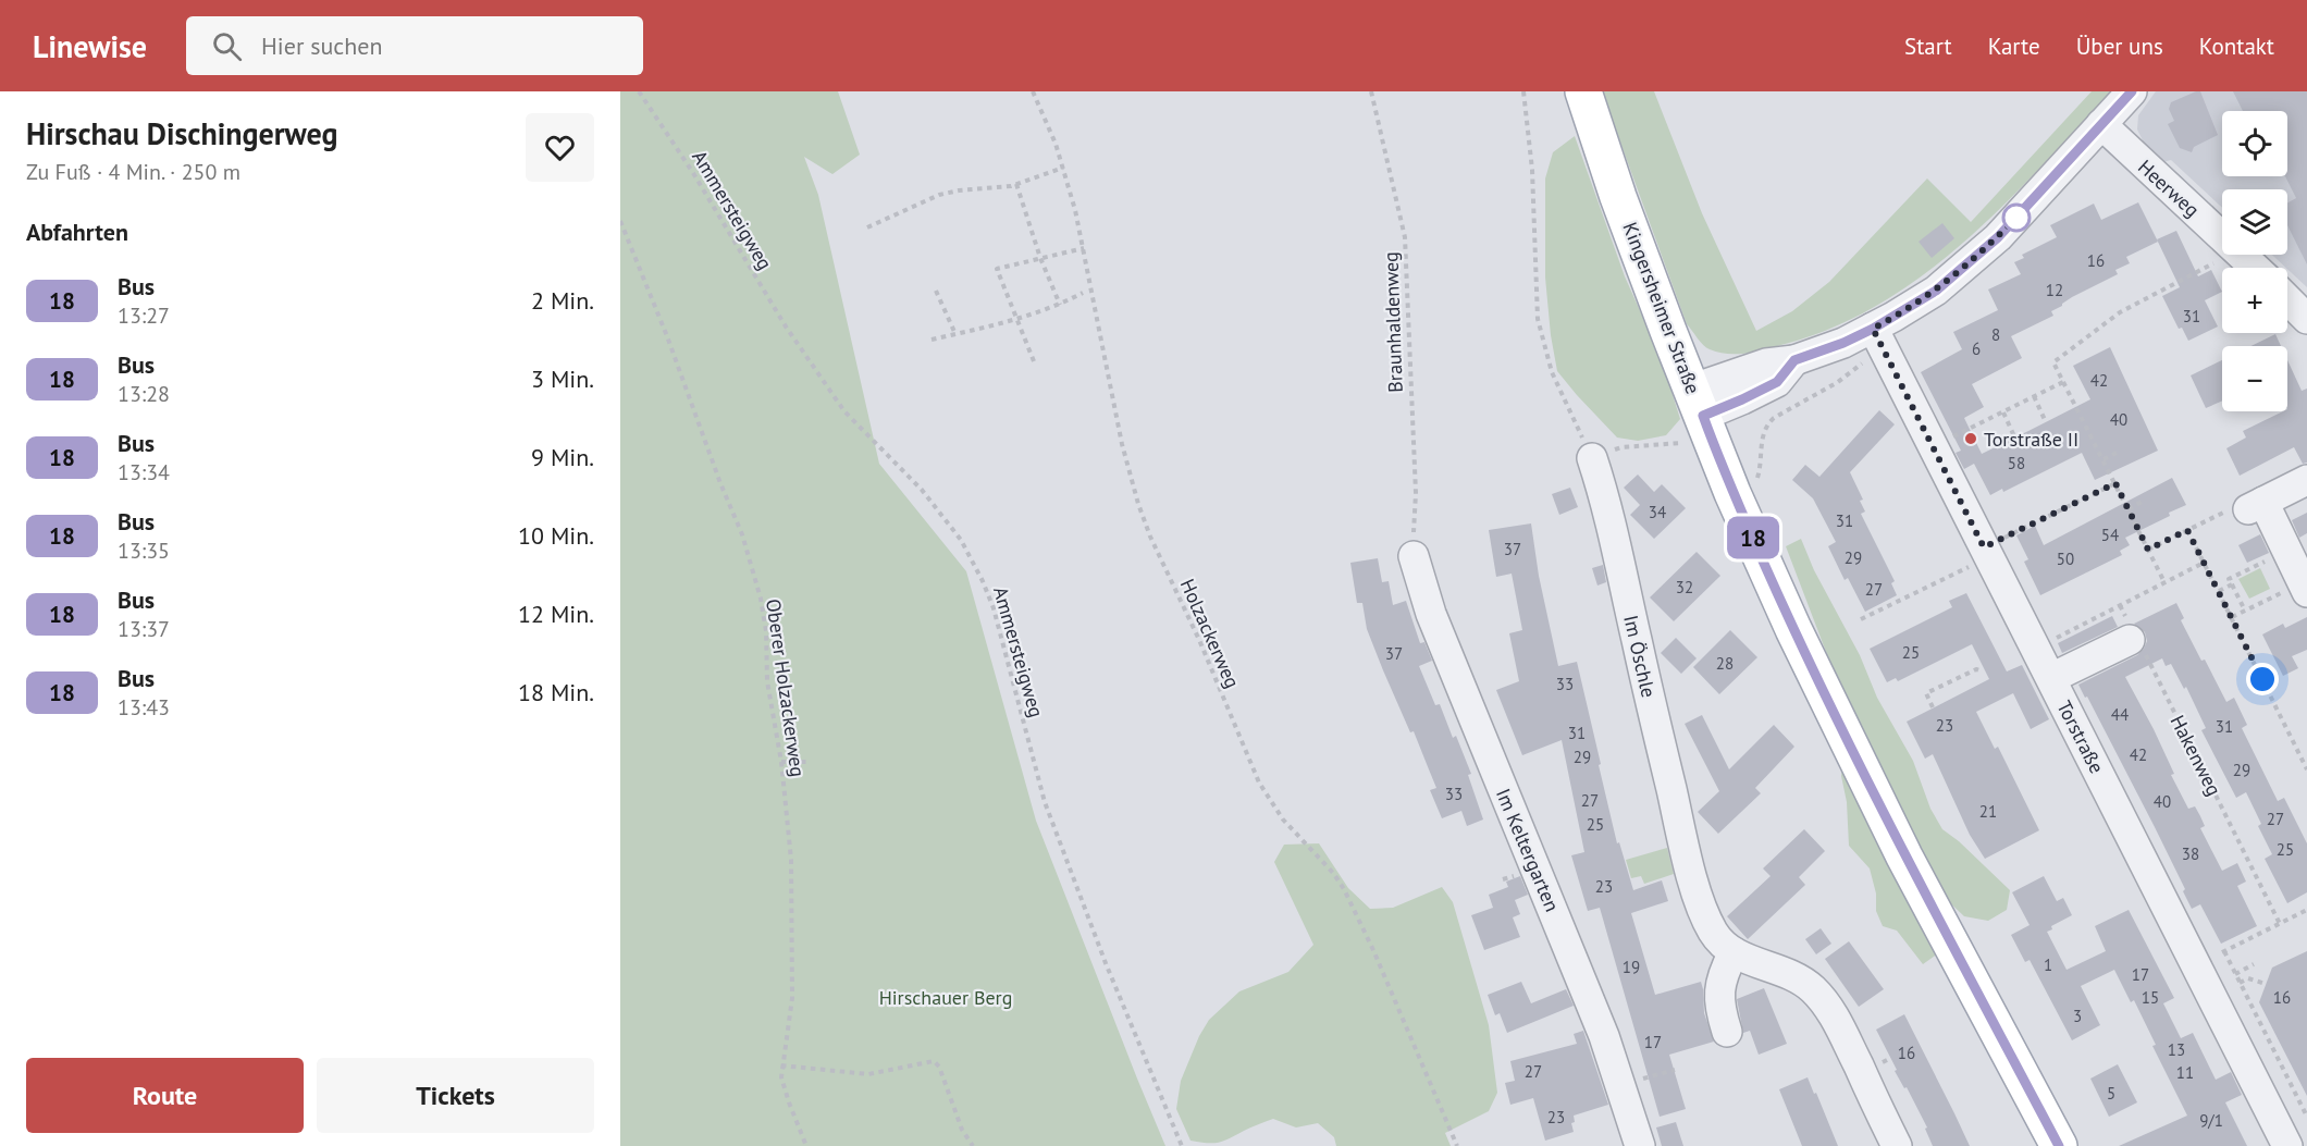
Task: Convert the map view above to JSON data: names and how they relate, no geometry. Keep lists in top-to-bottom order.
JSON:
{
  "streets": {
    "main road": ["Kingersheimer Straße"],
    "street": [
      "Heerweg",
      "Im Öschle",
      "Torstraße",
      "Im Keltergarten"
    ],
    "path": [
      "Ammersteigweg",
      "Braunhaldenweg",
      "Holzackerweg",
      "Oberer Holzackerweg",
      "Hakenweg"
    ]
  },
  "crossings": [
    ["Braunhaldenweg", "Im Keltergarten"]
  ],
  "parks": ["Hirschauer Berg"],
  "places": ["Torstraße II"],
  "lines": ["bus line 18"],
  "house_numbers": [
    "16",
    "12",
    "31",
    "8",
    "6",
    "42",
    "40",
    "58",
    "34",
    "31",
    "54",
    "37",
    "29",
    "50",
    "32",
    "27",
    "25",
    "37",
    "28",
    "33",
    "44",
    "23",
    "31",
    "31",
    "42",
    "29",
    "29",
    "33",
    "27",
    "40",
    "21",
    "27",
    "25",
    "25",
    "38",
    "23",
    "1",
    "19",
    "17",
    "15",
    "16",
    "3",
    "17",
    "13",
    "16",
    "27",
    "11",
    "5",
    "23",
    "9/1"
  ],
  "page": {
    "header": "Linewise",
    "search": "Hier suchen",
    "nav": [
      "Start",
      "Karte",
      "Über uns",
      "Kontakt"
    ],
    "heading": [
      ["Hirschau Dischingerweg", "Zu Fuß · 4 Min. · 250 m"],
      "Abfahrten"
    ],
    "on_map": "18",
    "map_buttons": ["+", "−"],
    "list": [
      {
        "mark": "18",
        "name": "Bus",
        "note": "13:27",
        "value": "2 Min."
      },
      {
        "mark": "18",
        "name": "Bus",
        "note": "13:28",
        "value": "3 Min."
      },
      {
        "mark": "18",
        "name": "Bus",
        "note": "13:34",
        "value": "9 Min."
      },
      {
        "mark": "18",
        "name": "Bus",
        "note": "13:35",
        "value": "10 Min."
      },
      {
        "mark": "18",
        "name": "Bus",
        "note": "13:37",
        "value": "12 Min."
      },
      {
        "mark": "18",
        "name": "Bus",
        "note": "13:43",
        "value": "18 Min."
      }
    ],
    "buttons": ["Route", "Tickets"]
  }
}
